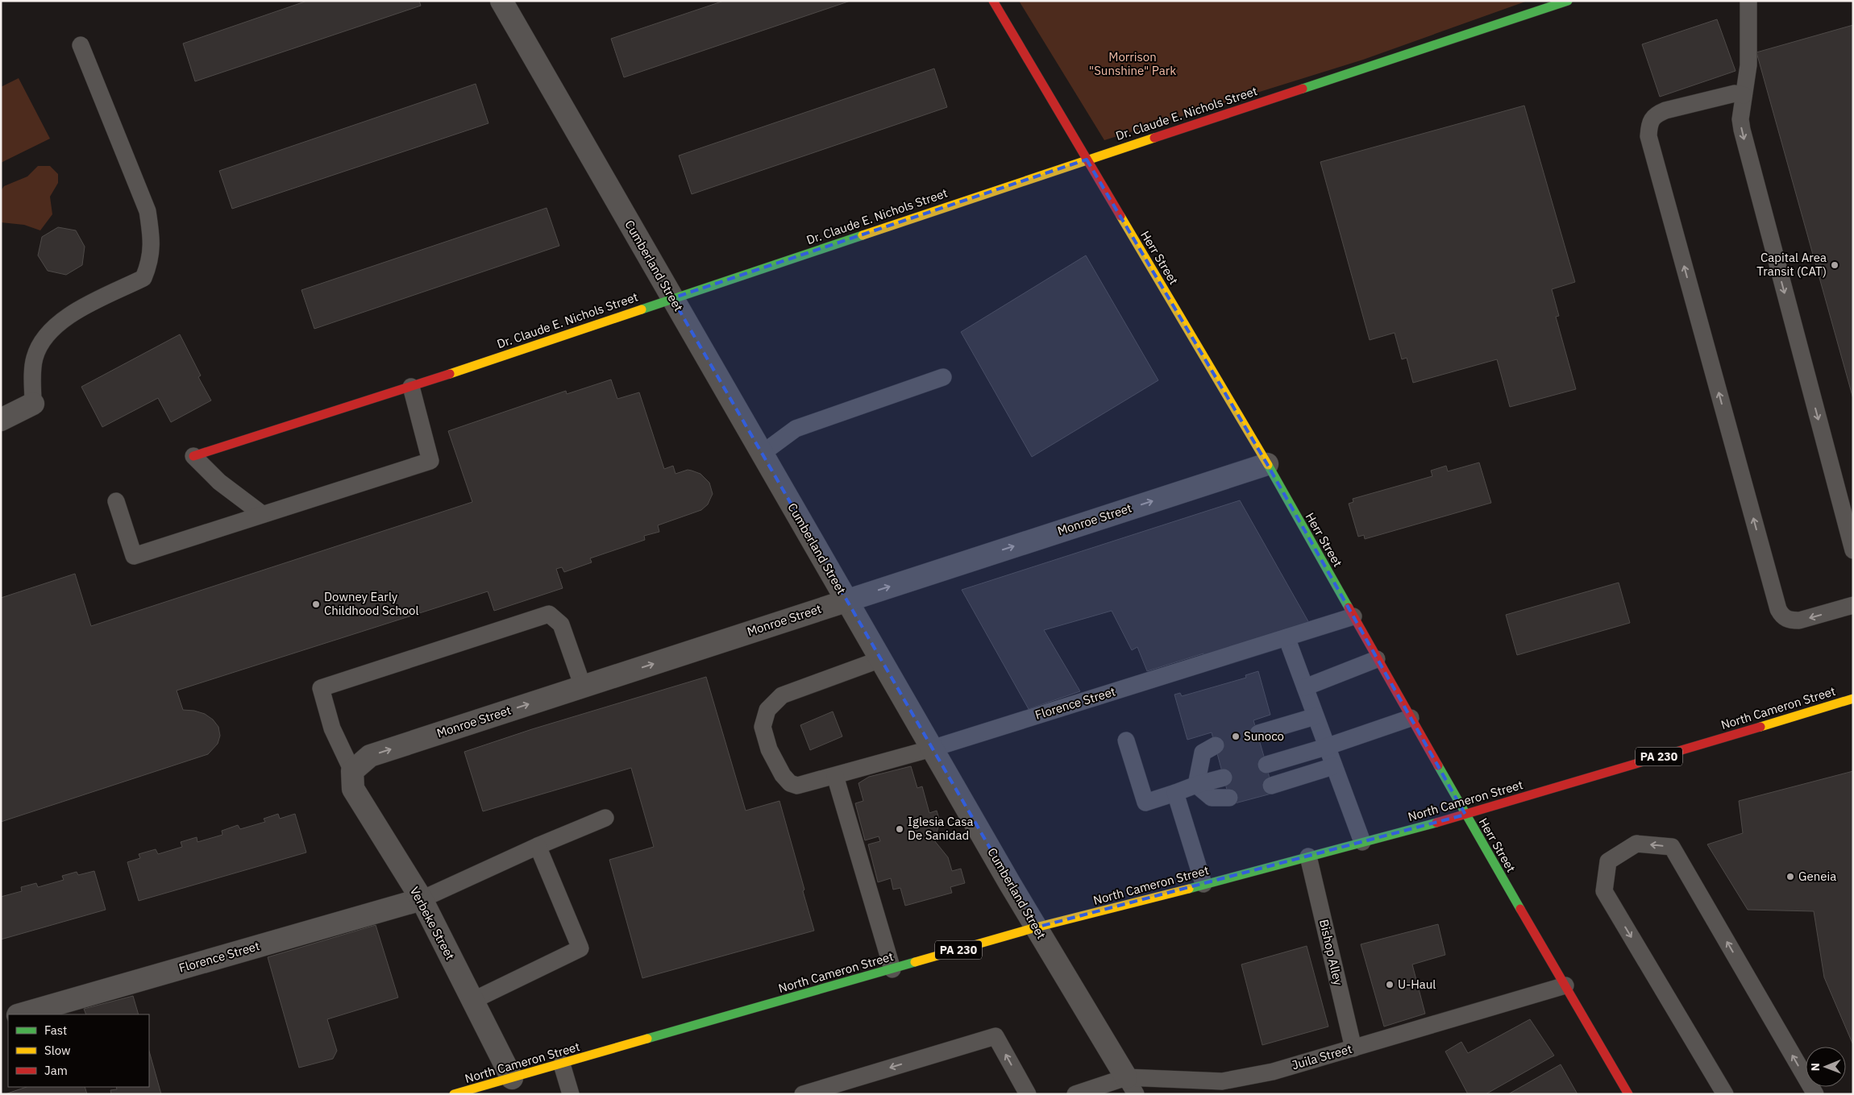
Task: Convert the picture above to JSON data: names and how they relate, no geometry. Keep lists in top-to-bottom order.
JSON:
{
  "streets": {
    "main road": [
      "Dr. Claude E. Nichols Street",
      "Herr Street",
      "North Cameron Street",
      "PA 230"
    ],
    "street": [
      "Cumberland Street",
      "Monroe Street",
      "Florence Street",
      "Verbeke Street"
    ],
    "lane": ["Bishop Alley", "Juila Street"]
  },
  "crossings": [
    ["Dr. Claude E. Nichols Street", "Herr Street"],
    ["Dr. Claude E. Nichols Street", "Cumberland Street"],
    ["Herr Street", "Monroe Street"],
    ["Herr Street", "Florence Street"],
    ["Herr Street", "North Cameron Street"],
    ["Herr Street", "Juila Street"],
    ["Cumberland Street", "Monroe Street"],
    ["Cumberland Street", "Florence Street"],
    ["Cumberland Street", "North Cameron Street"],
    ["Cumberland Street", "Juila Street"],
    ["Monroe Street", "Verbeke Street"],
    ["Florence Street", "Verbeke Street"],
    ["North Cameron Street", "Verbeke Street"],
    ["North Cameron Street", "Bishop Alley"],
    ["Bishop Alley", "Juila Street"]
  ],
  "one_way": ["Monroe Street"],
  "parks": ["Morrison \"Sunshine\" Park"],
  "places": [
    "Capital Area Transit (CAT)",
    "Downey Early Childhood School",
    "Sunoco",
    "Iglesia Casa De Sanidad",
    "Geneia",
    "U-Haul"
  ],
  "legend": ["Fast", "Slow", "Jam"],
  "north": "left"
}
